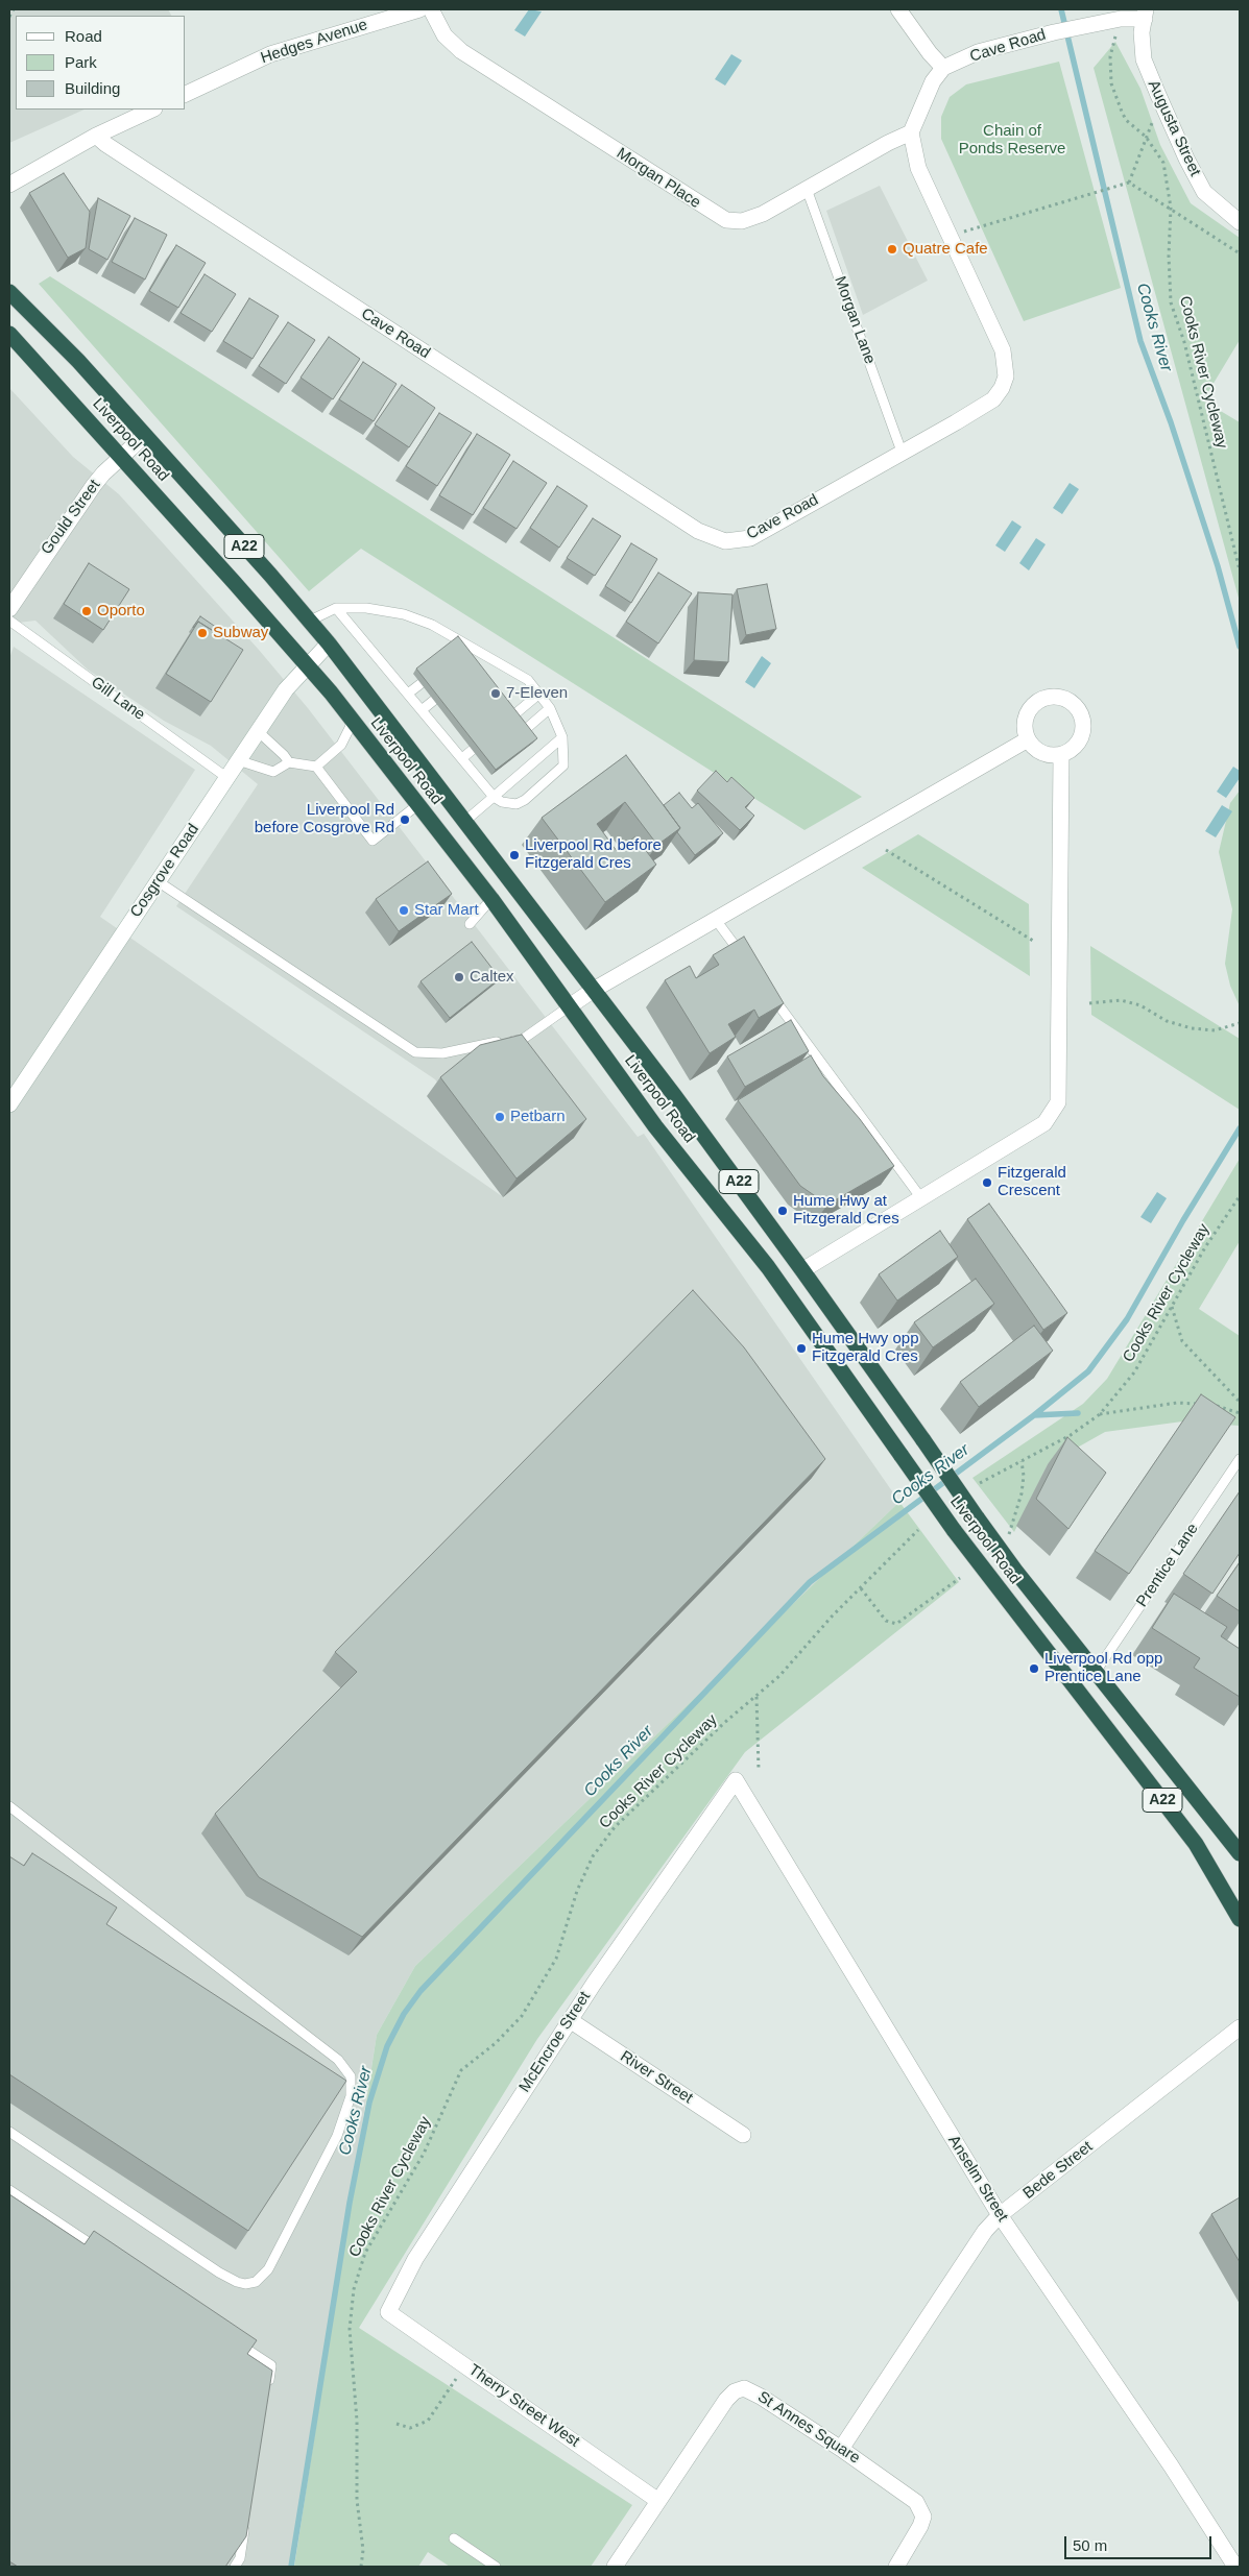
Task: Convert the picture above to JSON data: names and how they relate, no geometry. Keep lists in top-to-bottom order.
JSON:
{
  "streets": {
    "highway": ["Liverpool Road", "A22"],
    "street": [
      "Hedges Avenue",
      "Cave Road",
      "Augusta Street",
      "Morgan Place",
      "Gould Street",
      "Cosgrove Road",
      "McEncroe Street",
      "River Street",
      "Bede Street",
      "Anselm Street",
      "Therry Street West",
      "St Annes Square"
    ],
    "lane": ["Morgan Lane", "Gill Lane", "Prentice Lane"],
    "path": ["Cooks River Cycleway"]
  },
  "crossings": [
    ["Cave Road", "Augusta Street"],
    ["Cave Road", "Morgan Place"],
    ["Cave Road", "Morgan Lane"],
    ["Cave Road", "Cooks River Cycleway"],
    ["Morgan Place", "Morgan Lane"],
    ["Liverpool Road", "Gould Street"],
    ["Liverpool Road", "Cosgrove Road"],
    ["Liverpool Road", "Prentice Lane"],
    ["Gill Lane", "Cosgrove Road"],
    ["McEncroe Street", "River Street"],
    ["McEncroe Street", "Anselm Street"],
    ["McEncroe Street", "Therry Street West"],
    ["Bede Street", "Anselm Street"],
    ["Bede Street", "St Annes Square"],
    ["Therry Street West", "St Annes Square"]
  ],
  "water": ["Cooks River"],
  "parks": ["Chain of Ponds Reserve"],
  "places": [
    "Quatre Cafe",
    "Oporto",
    "Subway",
    "7-Eleven",
    "Liverpool Rd before Cosgrove Rd",
    "Liverpool Rd before Fitzgerald Cres",
    "Star Mart",
    "Caltex",
    "Petbarn",
    "Fitzgerald Crescent",
    "Hume Hwy at Fitzgerald Cres",
    "Hume Hwy opp Fitzgerald Cres",
    "Liverpool Rd opp Prentice Lane"
  ],
  "legend": ["Road", "Park", "Building"],
  "scale_bar": "50 m"
}
